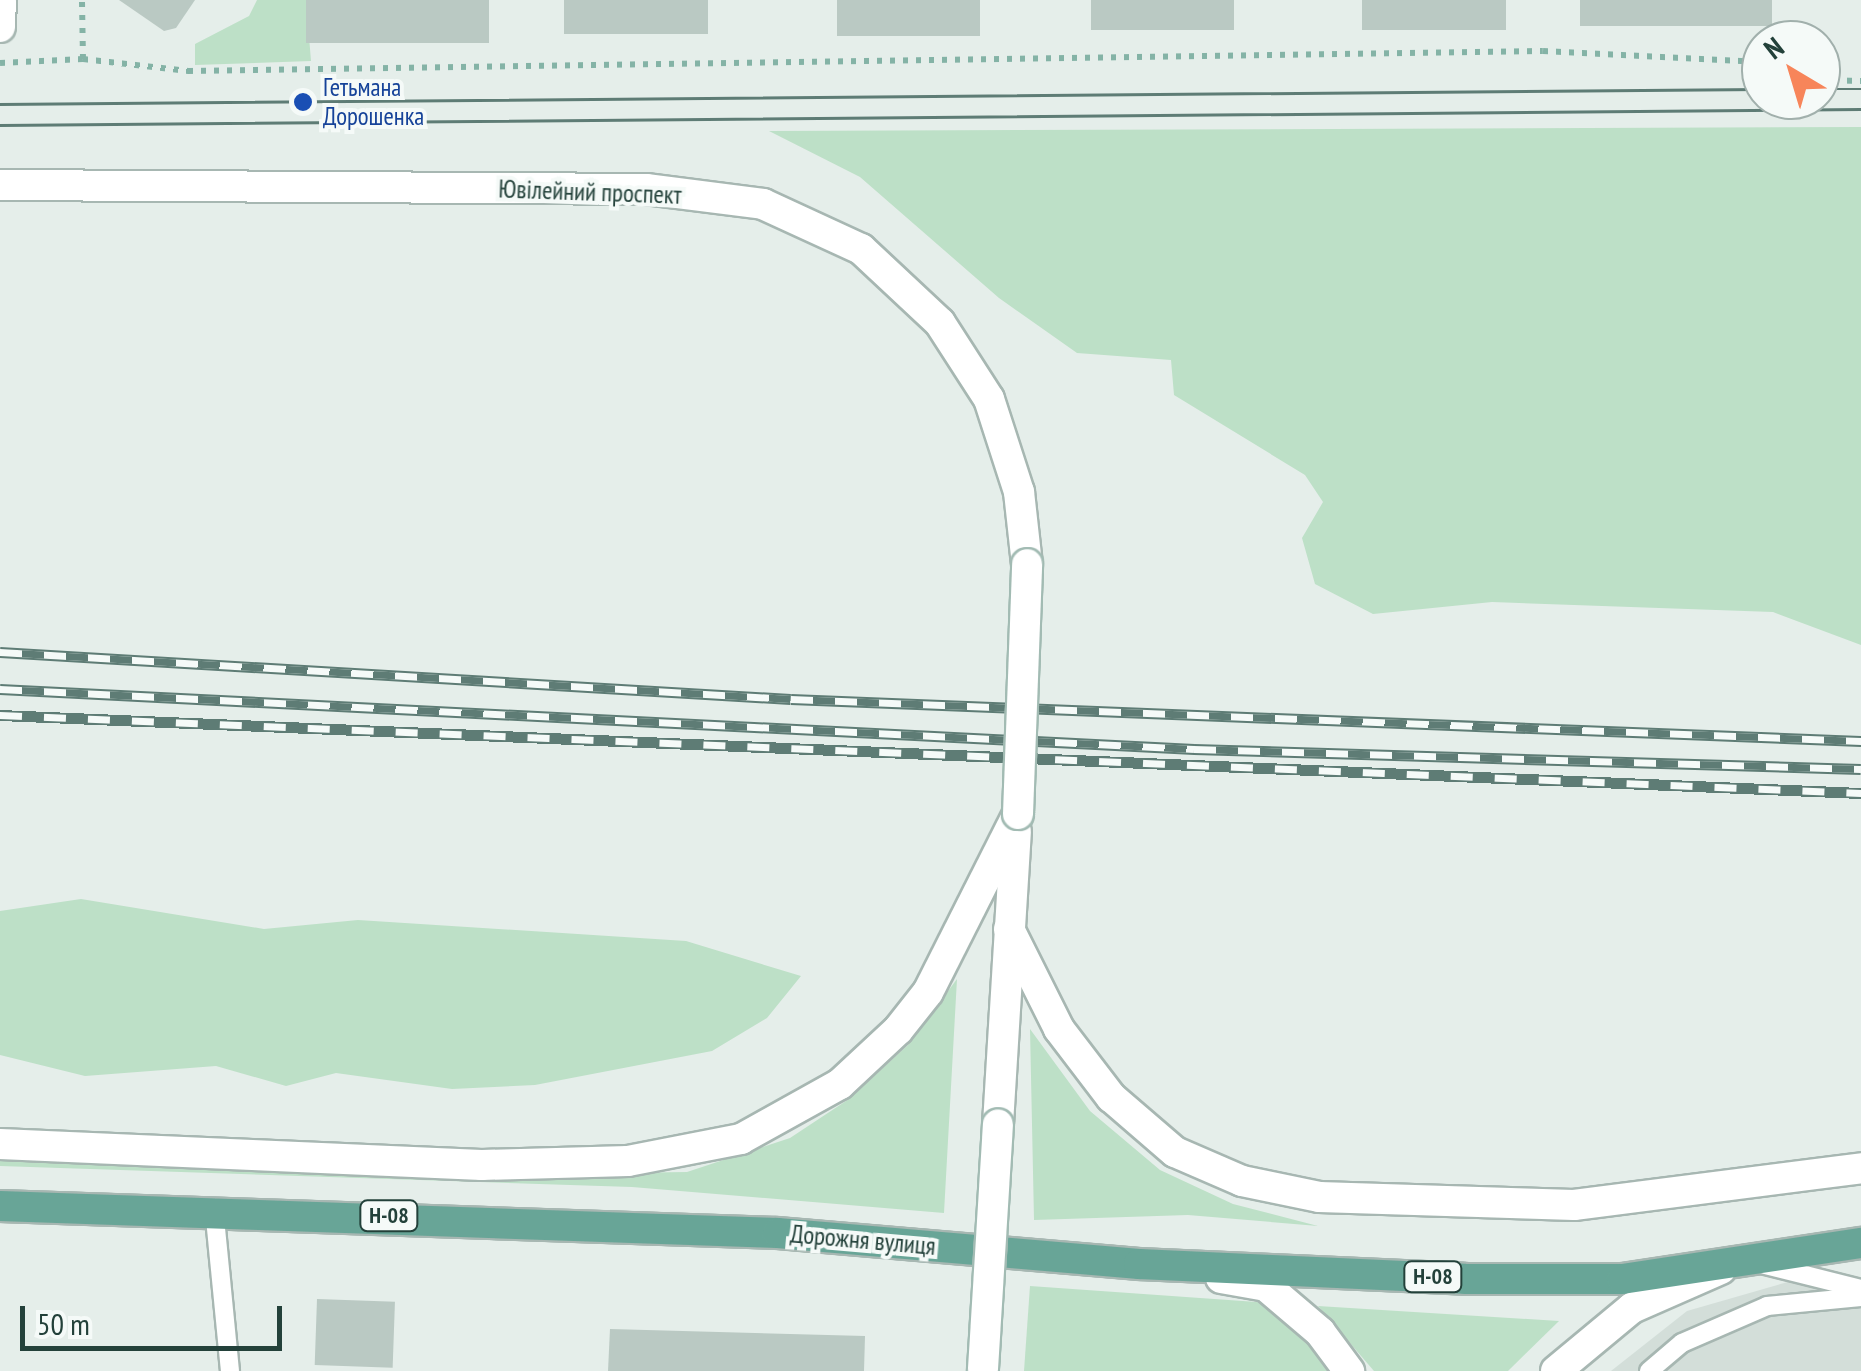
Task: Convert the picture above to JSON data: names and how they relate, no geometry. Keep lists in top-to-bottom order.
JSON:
{
  "streets": {
    "main road": ["Ювілейний проспект", "Н-08", "Дорожня вулиця"]
  },
  "places": ["Гетьмана Дорошенка"],
  "scale_bar": "50 m",
  "north": "top left"
}
